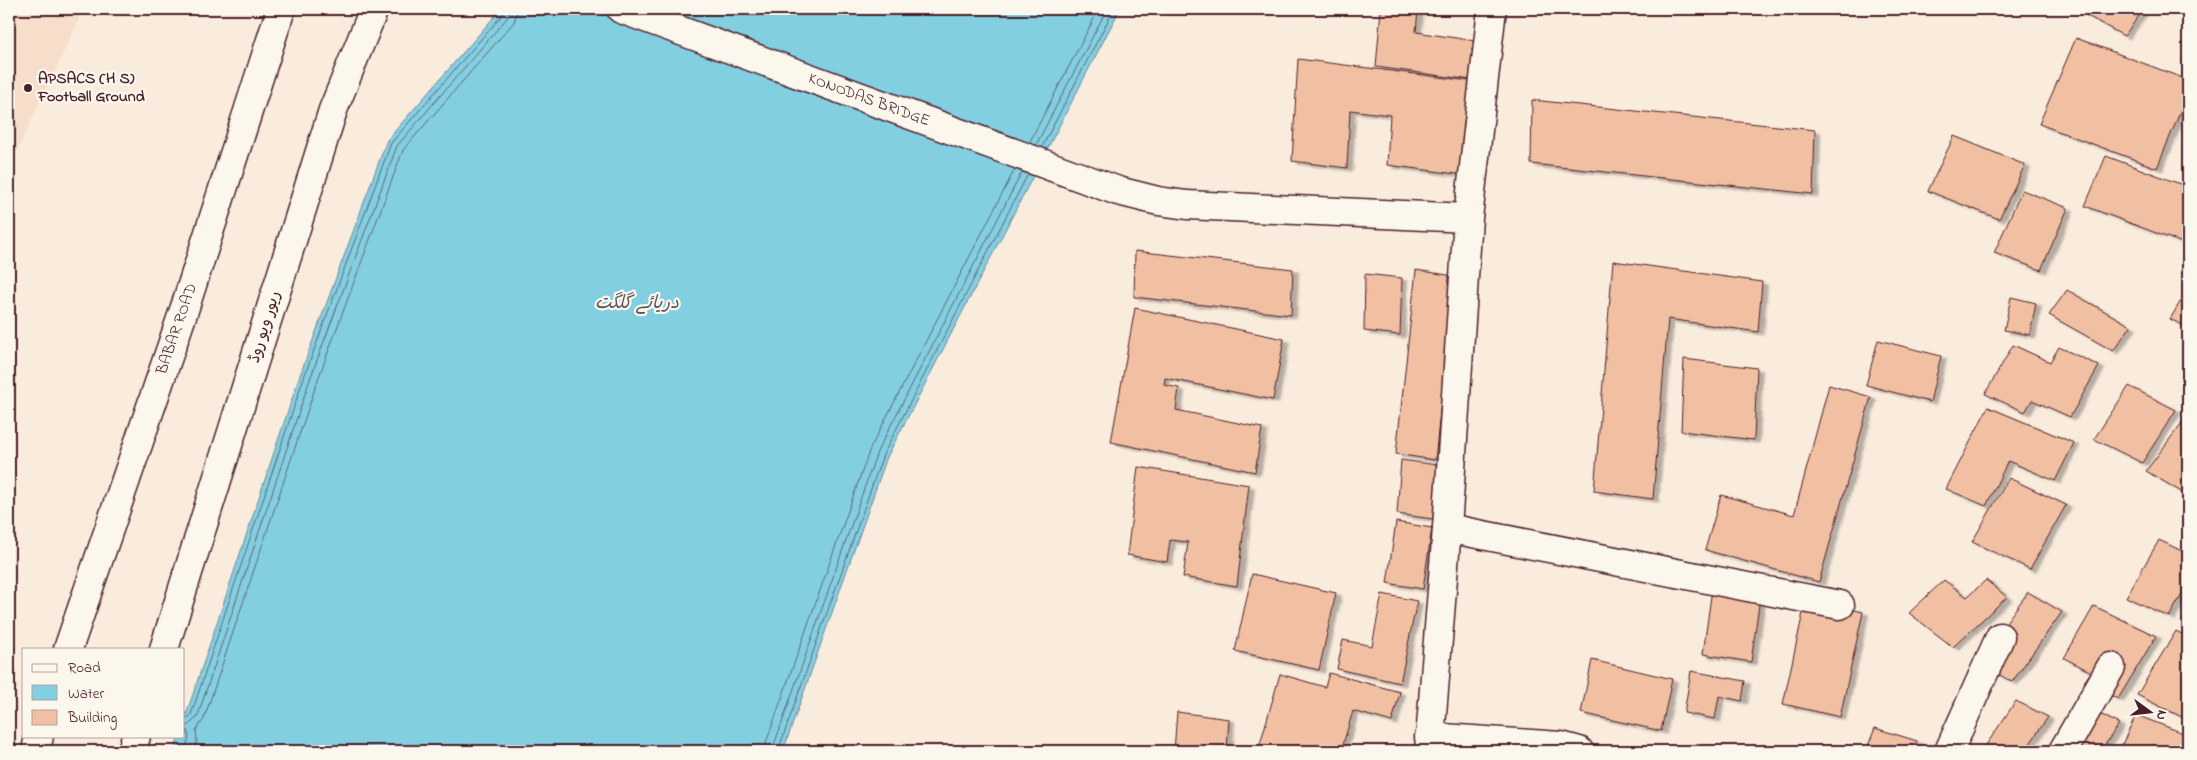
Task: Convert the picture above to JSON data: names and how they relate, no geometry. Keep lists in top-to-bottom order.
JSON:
{
  "streets": {
    "main road": ["KONODAS BRIDGE", "ریور ویو روڈ", "BABAR ROAD"]
  },
  "water": ["دریائے گلگت"],
  "places": ["APSACS (H S) Football Ground"],
  "legend": ["Road", "Water", "Building"],
  "north": "right"
}
